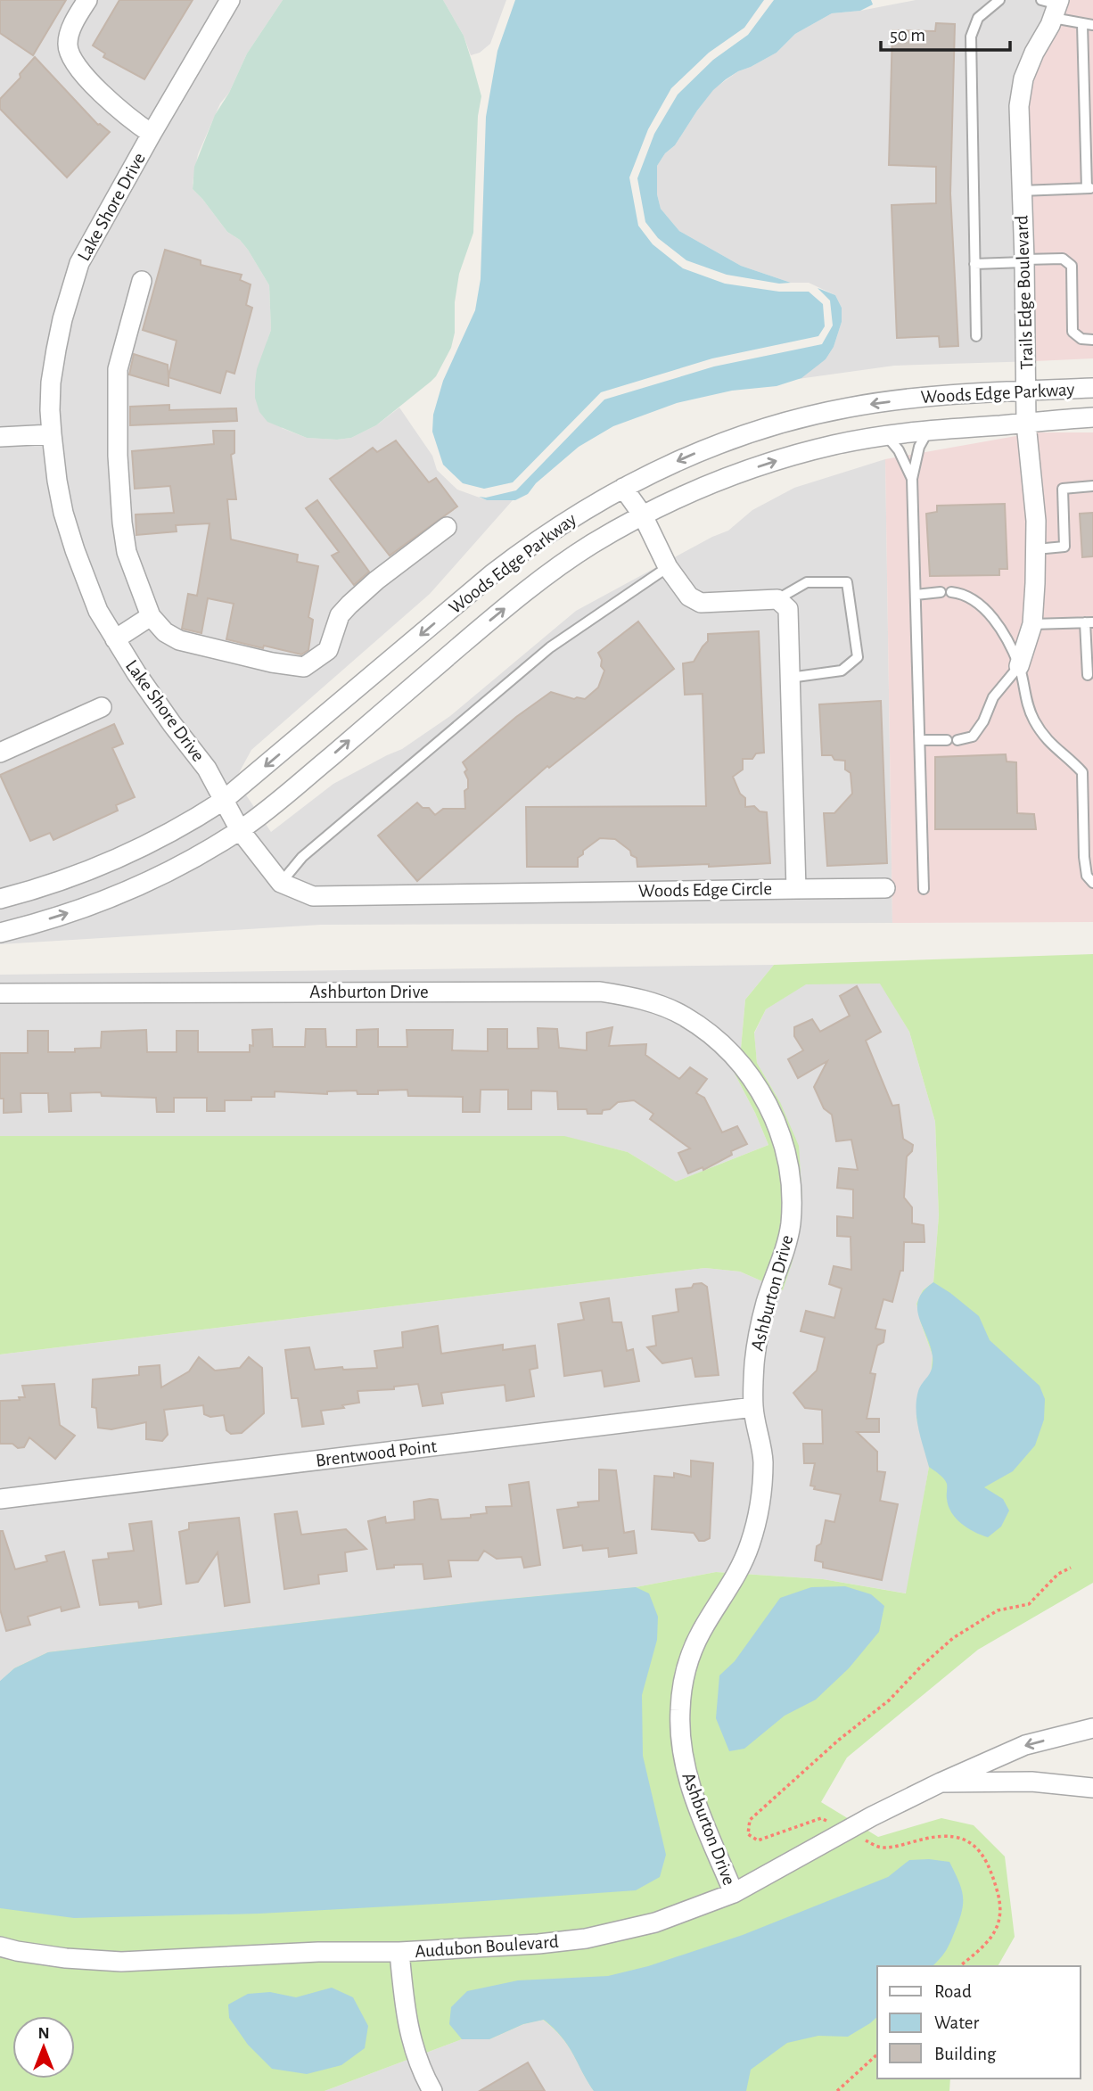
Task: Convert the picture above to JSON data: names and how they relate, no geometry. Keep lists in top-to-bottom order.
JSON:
{
  "streets": {
    "street": [
      "Lake Shore Drive",
      "Trails Edge Boulevard",
      "Woods Edge Parkway",
      "Woods Edge Circle",
      "Ashburton Drive",
      "Brentwood Point",
      "Audubon Boulevard"
    ]
  },
  "crossings": [
    ["Lake Shore Drive", "Woods Edge Parkway"],
    ["Lake Shore Drive", "Woods Edge Circle"],
    ["Trails Edge Boulevard", "Woods Edge Parkway"],
    ["Woods Edge Parkway", "Woods Edge Circle"],
    ["Ashburton Drive", "Brentwood Point"],
    ["Ashburton Drive", "Audubon Boulevard"]
  ],
  "legend": ["Road", "Water", "Building"],
  "scale_bar": "50 m",
  "north": "top"
}
